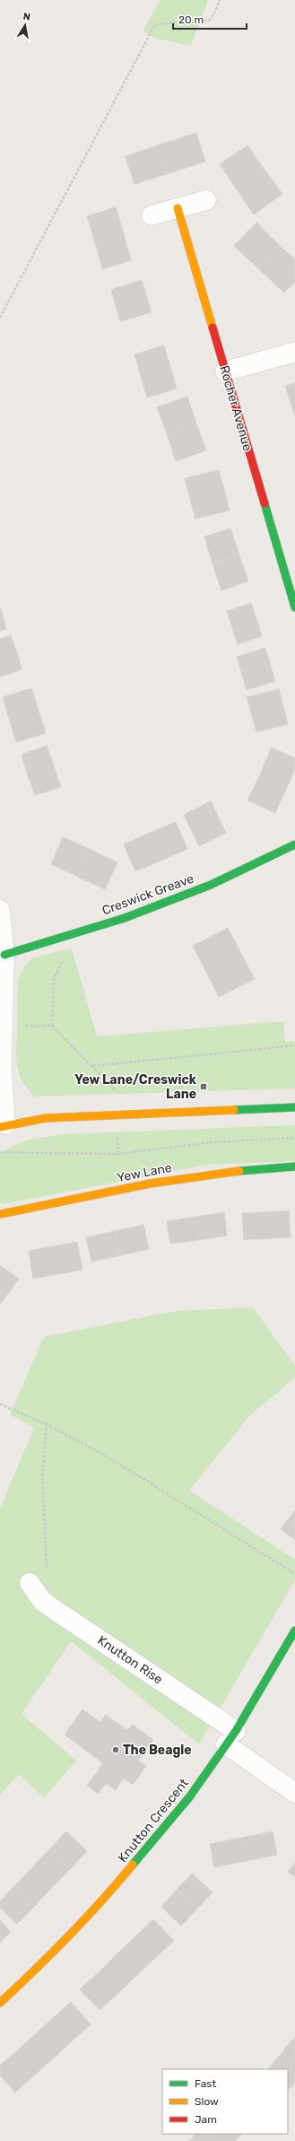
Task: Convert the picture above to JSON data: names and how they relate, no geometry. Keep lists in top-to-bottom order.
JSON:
{
  "streets": {
    "street": [
      "Rocher Avenue",
      "Creswick Greave",
      "Yew Lane",
      "Knutton Rise",
      "Knutton Crescent"
    ]
  },
  "crossings": [
    ["Knutton Rise", "Knutton Crescent"]
  ],
  "places": {
    "transit": ["Yew Lane/Creswick Lane"],
    "other": ["The Beagle"]
  },
  "legend": ["Fast", "Slow", "Jam"],
  "scale_bar": "20 m",
  "north": "top"
}
